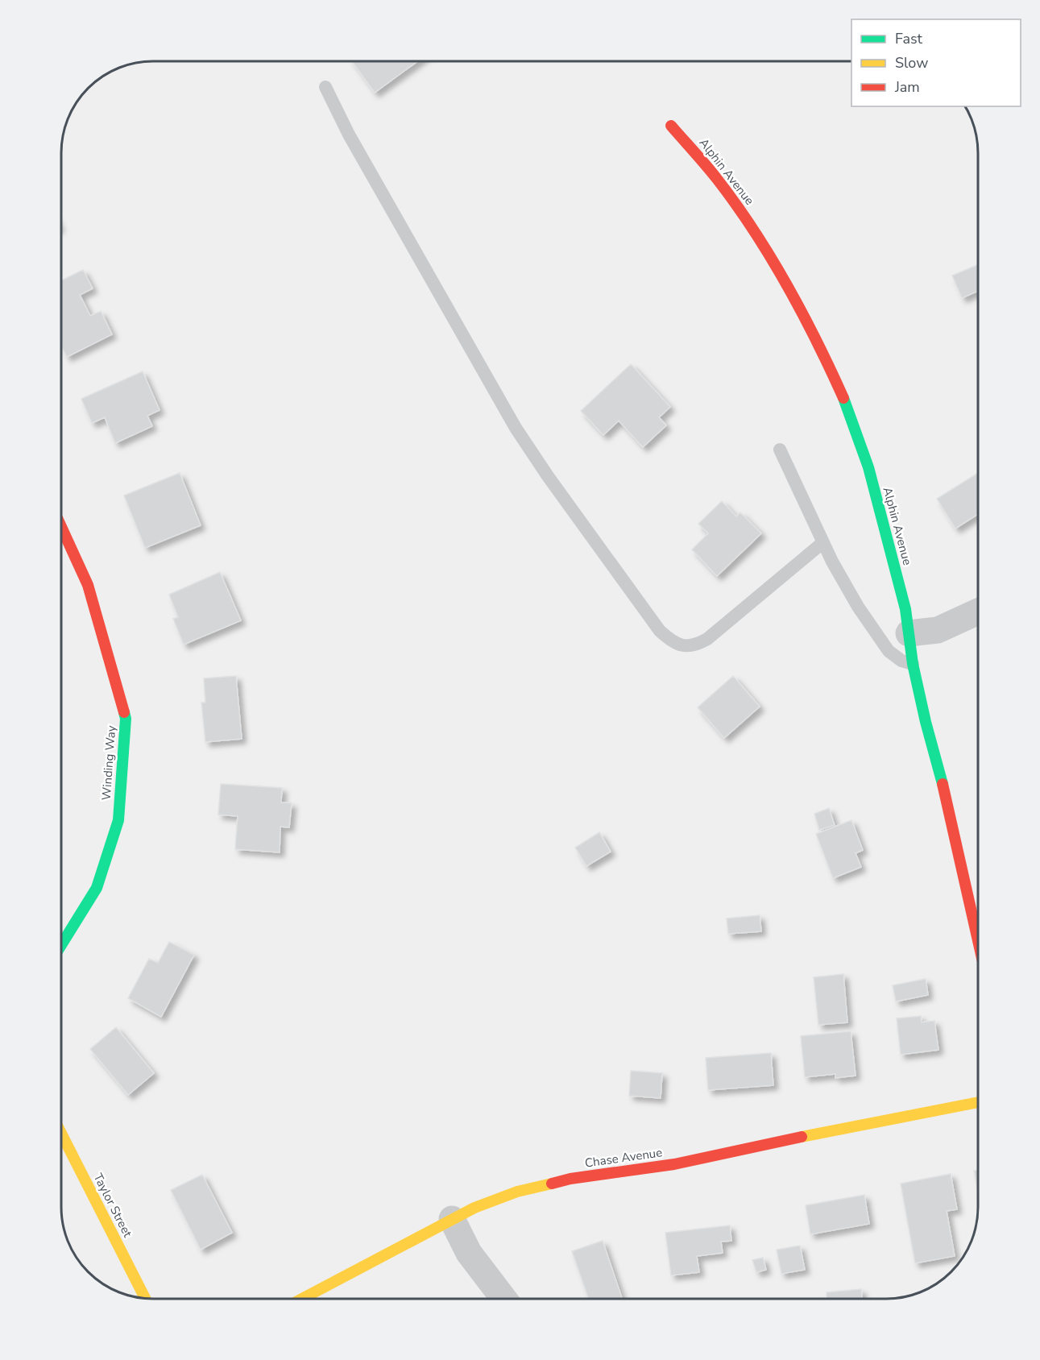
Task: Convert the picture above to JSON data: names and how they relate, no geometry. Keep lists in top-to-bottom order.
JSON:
{
  "streets": {
    "street": [
      "Alphin Avenue",
      "Winding Way",
      "Chase Avenue",
      "Taylor Street"
    ]
  },
  "legend": ["Fast", "Slow", "Jam"]
}
